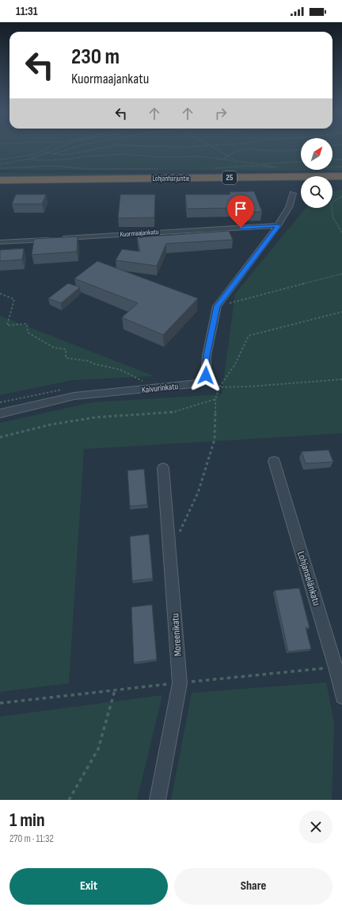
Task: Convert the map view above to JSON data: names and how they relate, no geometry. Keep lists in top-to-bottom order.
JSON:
{
  "streets": {
    "highway": ["25", "Lohjanharjuntie"],
    "street": [
      "Kuormaajankatu",
      "Kaivurinkatu",
      "Lohjanselänkatu",
      "Moreenikatu"
    ]
  },
  "north": "top right",
  "page": {
    "status": "11:31",
    "turn": ["230 m", "Kuormaajankatu"],
    "heading": ["1 min", "270 m · 11:32"],
    "buttons": ["Exit", "Share"]
  }
}
